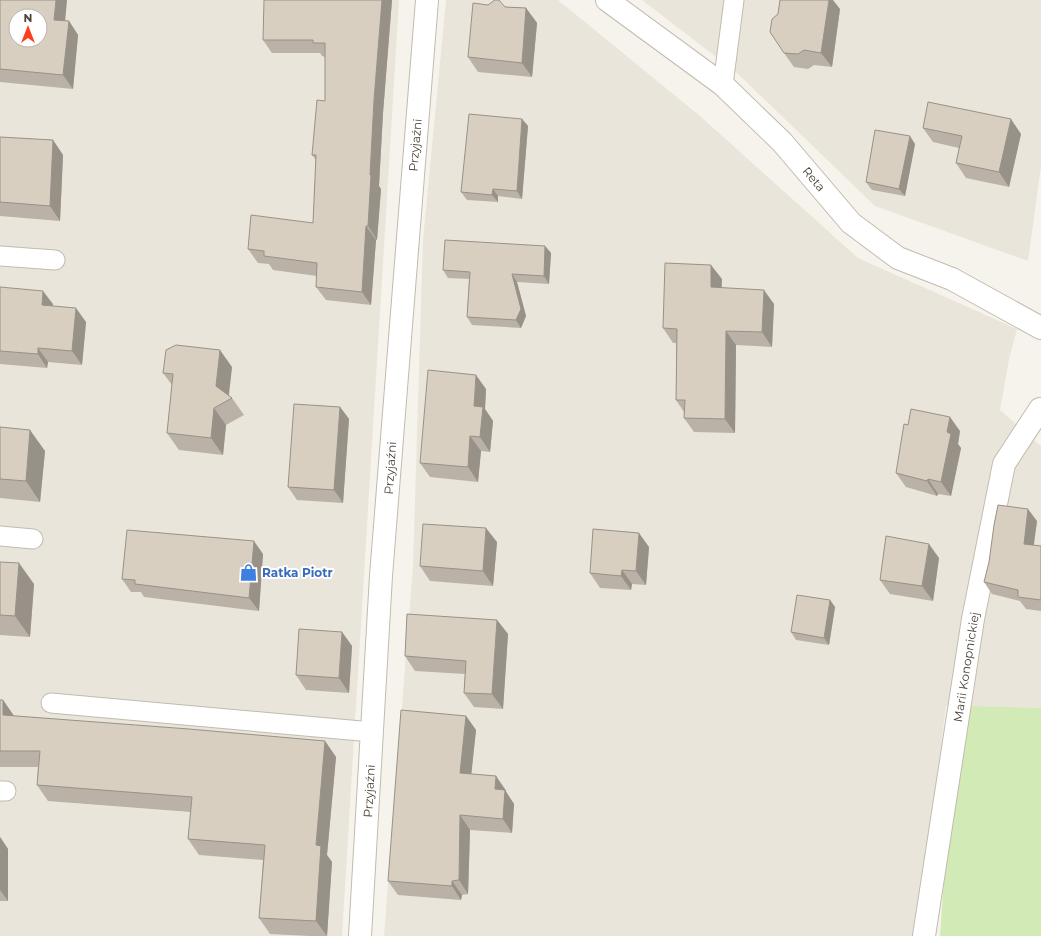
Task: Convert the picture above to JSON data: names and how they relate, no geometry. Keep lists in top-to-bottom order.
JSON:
{
  "streets": {
    "street": ["Przyjaźni", "Reta", "Marii Konopnickiej"]
  },
  "places": {
    "shop": ["Ratka Piotr"]
  },
  "north": "top"
}
